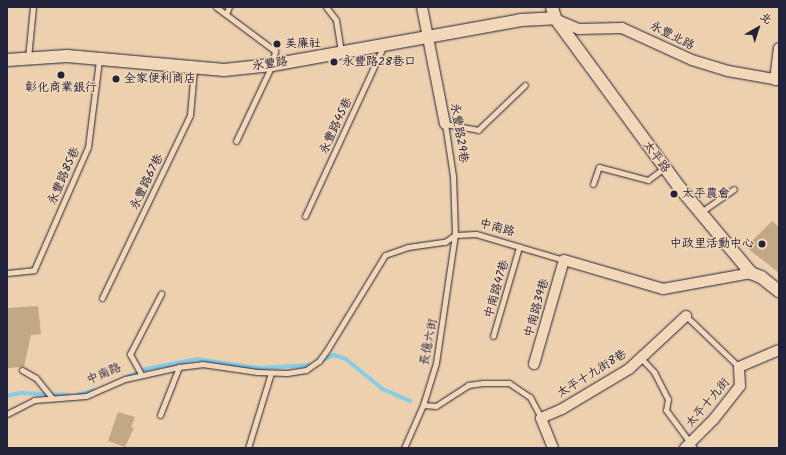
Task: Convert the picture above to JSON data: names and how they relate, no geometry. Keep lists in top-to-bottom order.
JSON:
{
  "streets": {
    "street": [
      "永豐北路",
      "永豐路",
      "永豐路29巷",
      "太平路",
      "中南路",
      "中南路39巷",
      "太平十九街8巷",
      "太平十九街"
    ],
    "lane": [
      "永豐路45巷",
      "永豐路85巷",
      "永豐路67巷",
      "中南路47巷",
      "長億六街"
    ]
  },
  "crossings": [
    ["永豐北路", "永豐路"],
    ["永豐北路", "太平路"],
    ["永豐路", "永豐路45巷"],
    ["永豐路", "永豐路29巷"],
    ["永豐路", "太平路"],
    ["永豐路", "永豐路85巷"],
    ["永豐路", "永豐路67巷"],
    ["永豐路29巷", "中南路"],
    ["永豐路29巷", "長億六街"],
    ["太平路", "中南路"],
    ["中南路", "中南路47巷"],
    ["中南路", "中南路39巷"],
    ["中南路", "長億六街"],
    ["太平十九街8巷", "太平十九街"]
  ],
  "places": [
    "美廉社",
    "永豐路28巷口",
    "彰化商業銀行",
    "全家便利商店",
    "太平農會",
    "中政里活動中心"
  ],
  "north": "top right"
}
